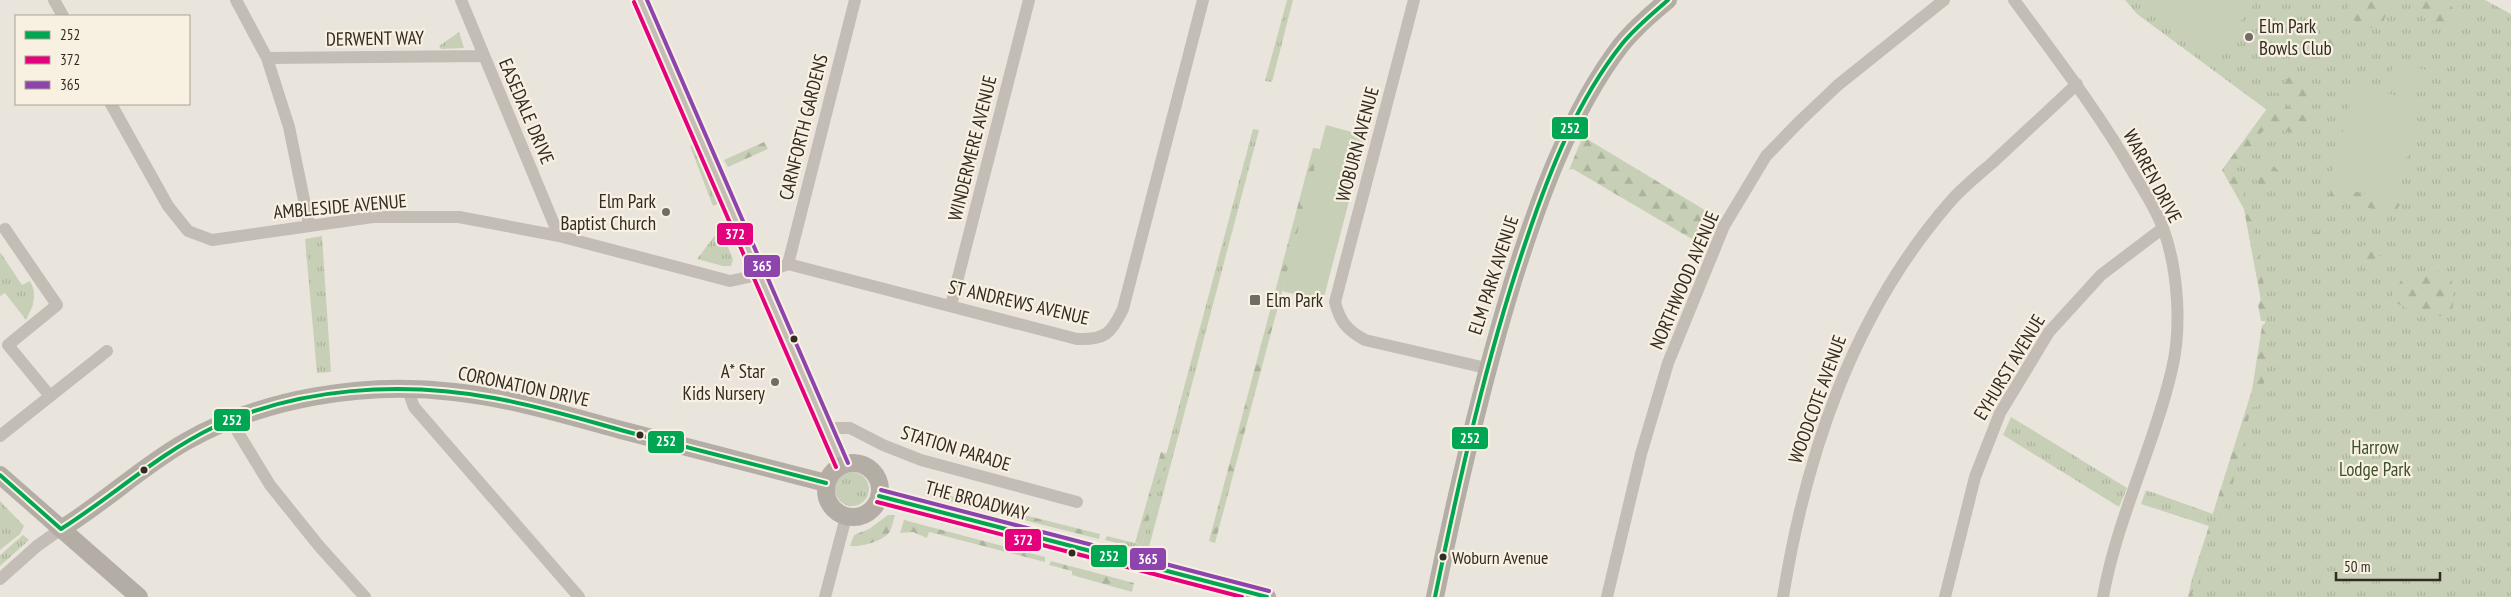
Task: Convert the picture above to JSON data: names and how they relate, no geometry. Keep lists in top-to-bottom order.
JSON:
{
  "streets": {
    "street": [
      "DERWENT WAY",
      "EASEDALE DRIVE",
      "CARNFORTH GARDENS",
      "WOBURN AVENUE",
      "WINDERMERE AVENUE",
      "WARREN DRIVE",
      "AMBLESIDE AVENUE",
      "ELM PARK AVENUE",
      "NORTHWOOD AVENUE",
      "ST ANDREWS AVENUE",
      "EYHURST AVENUE",
      "CORONATION DRIVE",
      "WOODCOTE AVENUE",
      "STATION PARADE",
      "THE BROADWAY"
    ]
  },
  "crossings": [
    ["DERWENT WAY", "EASEDALE DRIVE"],
    ["EASEDALE DRIVE", "AMBLESIDE AVENUE"],
    ["CARNFORTH GARDENS", "ST ANDREWS AVENUE"],
    ["WOBURN AVENUE", "ELM PARK AVENUE"],
    ["WINDERMERE AVENUE", "ST ANDREWS AVENUE"],
    ["WARREN DRIVE", "EYHURST AVENUE"],
    ["WARREN DRIVE", "WOODCOTE AVENUE"],
    ["CORONATION DRIVE", "THE BROADWAY"]
  ],
  "parks": ["Harrow Lodge Park"],
  "places": {
    "other": [
      "Elm Park Bowls Club",
      "Elm Park Baptist Church",
      "A* Star Kids Nursery",
      "Woburn Avenue"
    ],
    "transit": ["Elm Park"]
  },
  "lines": ["transit line 252", "transit line 365", "transit line 372"],
  "legend": ["252", "372", "365"],
  "scale_bar": "50 m"
}
